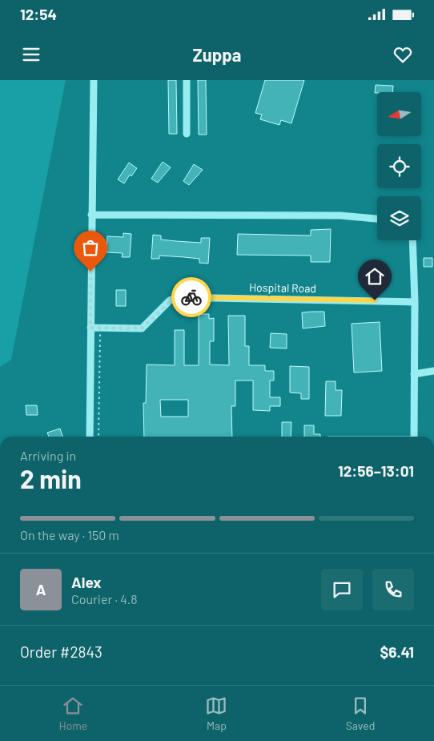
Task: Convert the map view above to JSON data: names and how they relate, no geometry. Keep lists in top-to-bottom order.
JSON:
{
  "streets": {
    "street": ["Hospital Road"]
  },
  "north": "left",
  "page": {
    "status": "12:54",
    "header": "Zuppa",
    "heading": ["2 min", "Arriving in", "12:56–13:01"],
    "panel": [
      "Alex",
      "Courier · 4.8",
      "Order #2843",
      "$6.41"
    ],
    "bar": "On the way · 150 m",
    "round": "A",
    "tabs": ["Home", "Map", "Saved"]
  }
}
